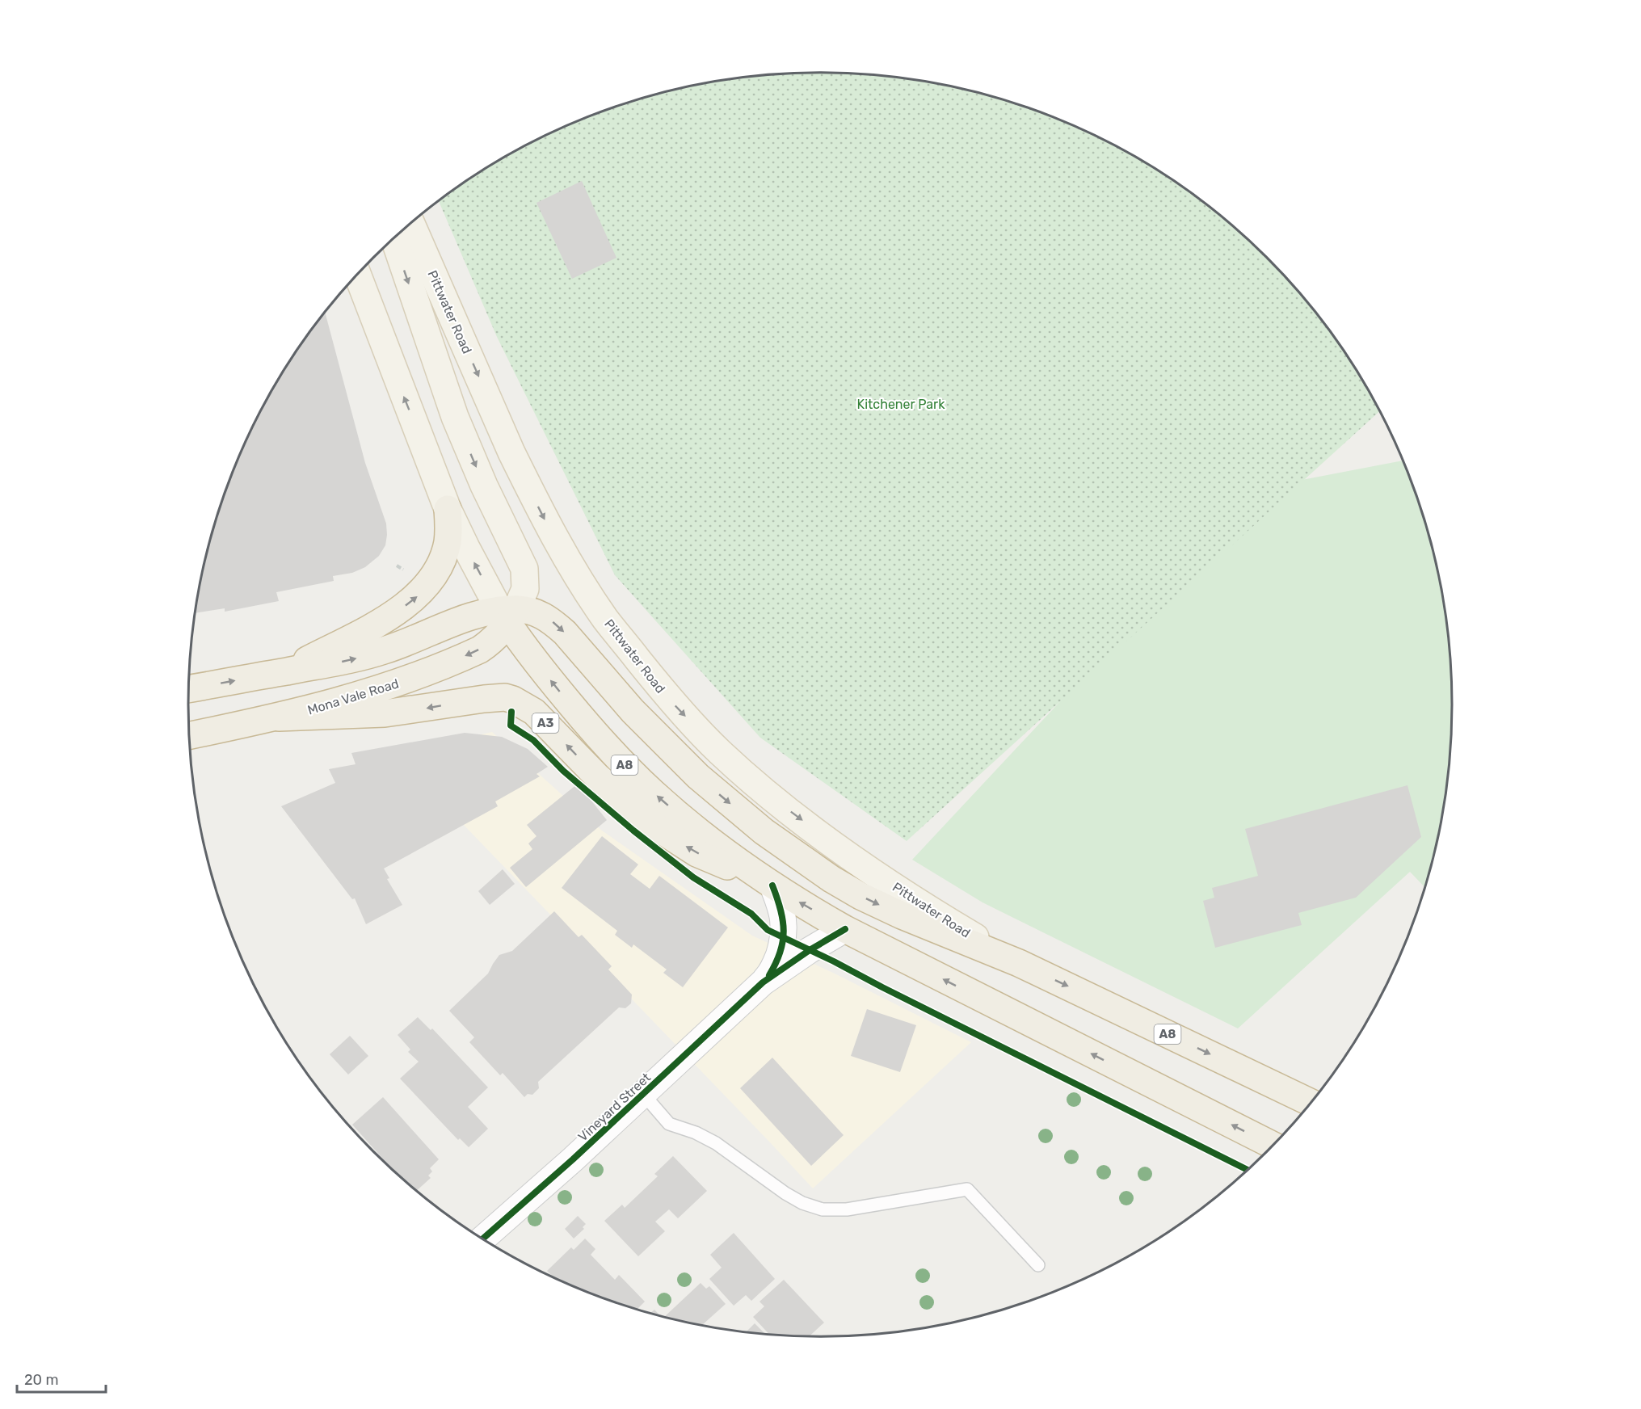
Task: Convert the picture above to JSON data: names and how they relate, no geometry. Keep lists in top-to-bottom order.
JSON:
{
  "streets": {
    "highway": [
      "Pittwater Road",
      "Mona Vale Road",
      "A3",
      "A8"
    ],
    "street": ["Vineyard Street"]
  },
  "crossings": [
    ["Pittwater Road", "Mona Vale Road"],
    ["Pittwater Road", "A8"],
    ["Mona Vale Road", "A3"],
    ["Mona Vale Road", "A8"],
    ["A3", "A8"],
    ["A3", "Vineyard Street"],
    ["A8", "Vineyard Street"]
  ],
  "one_way": ["Pittwater Road"],
  "parks": ["Kitchener Park"],
  "scale_bar": "20 m"
}
